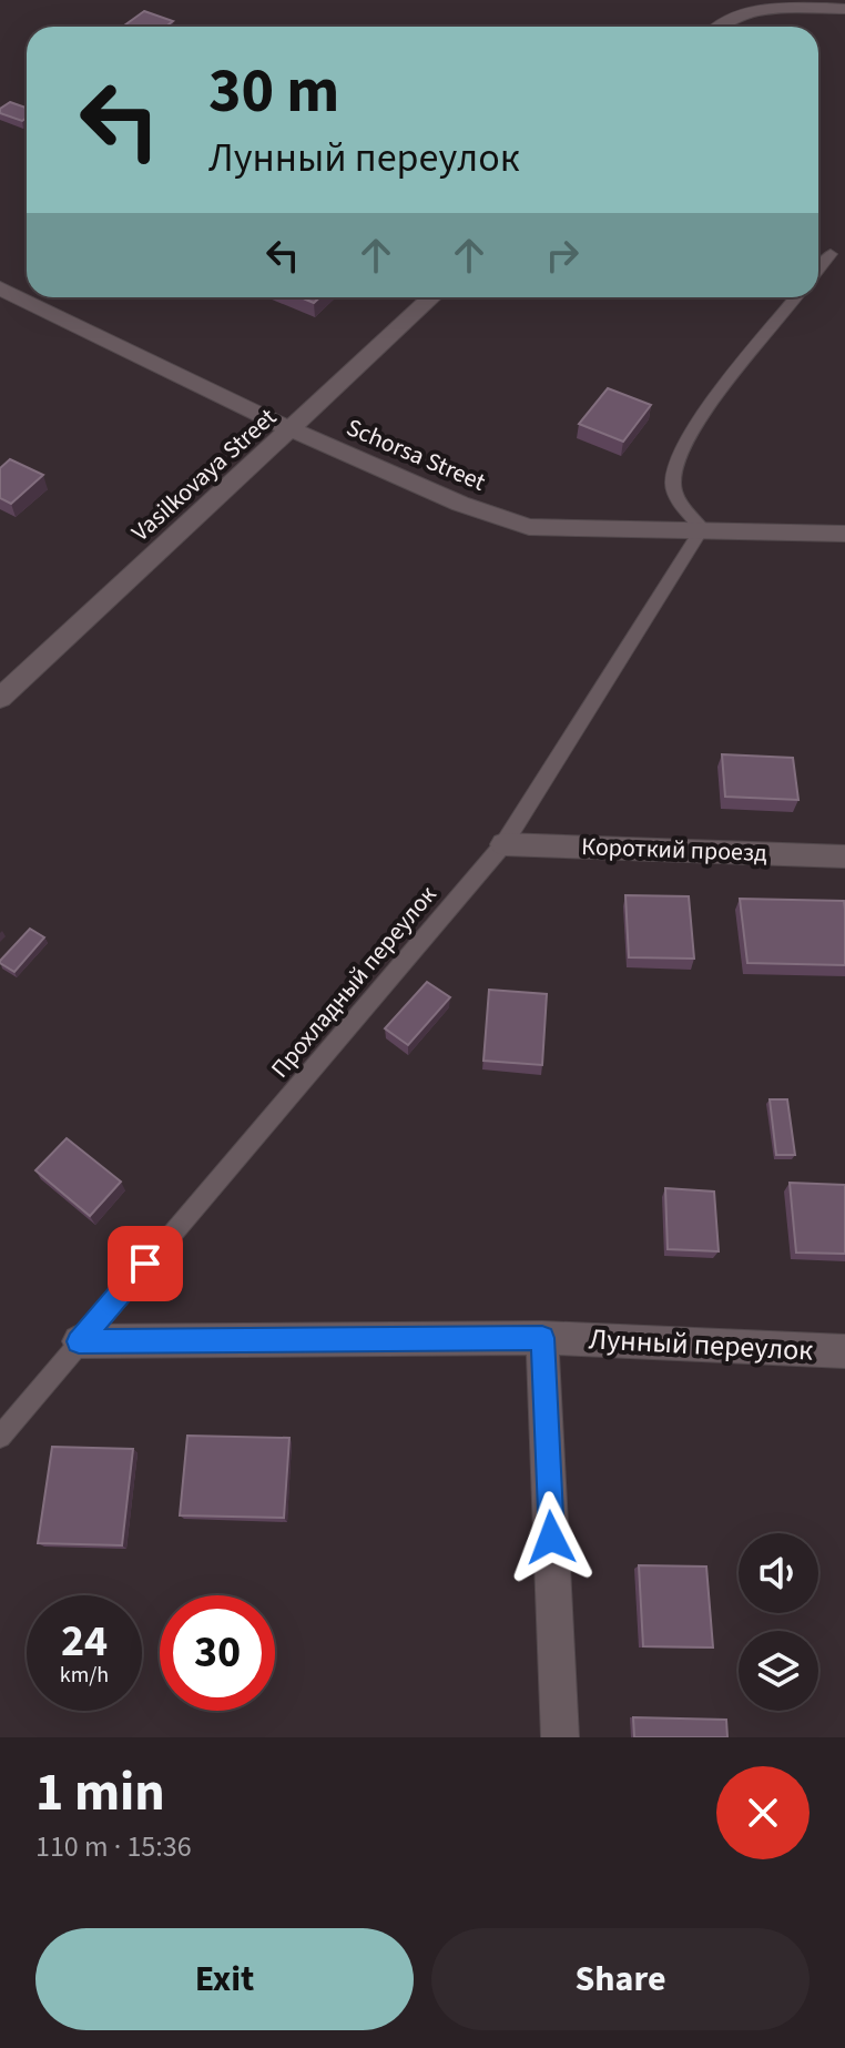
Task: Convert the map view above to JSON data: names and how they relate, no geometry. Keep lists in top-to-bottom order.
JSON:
{
  "streets": {
    "street": [
      "Schorsa Street",
      "Vasilkovaya Street",
      "Короткий проезд",
      "Лунный переулок"
    ],
    "lane": ["Прохладный переулок"]
  },
  "crossings": [
    ["Schorsa Street", "Vasilkovaya Street"],
    ["Schorsa Street", "Прохладный переулок"],
    ["Короткий проезд", "Прохладный переулок"],
    ["Прохладный переулок", "Лунный переулок"]
  ],
  "page": {
    "turn": ["30 m", "Лунный переулок"],
    "speed": "24 km/h",
    "limit": "30",
    "heading": ["1 min", "110 m · 15:36"],
    "buttons": ["Exit", "Share"]
  }
}
